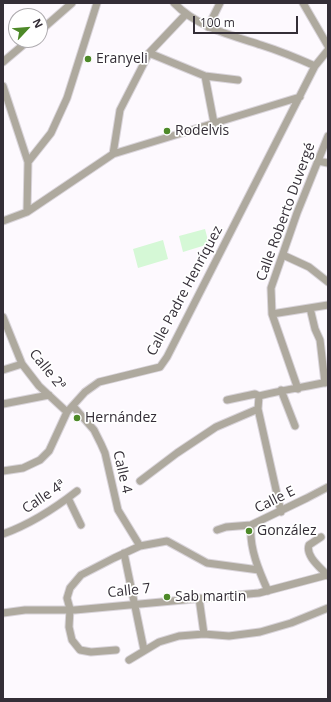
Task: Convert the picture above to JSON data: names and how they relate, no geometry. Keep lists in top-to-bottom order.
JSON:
{
  "streets": {
    "street": [
      "Calle Roberto Duvergé",
      "Calle Padre Henríquez",
      "Calle 2ª",
      "Calle 4",
      "Calle 4ª",
      "Calle E",
      "Calle 7"
    ]
  },
  "crossings": [
    ["Calle Padre Henríquez", "Calle 2ª"],
    ["Calle Padre Henríquez", "Calle 4"],
    ["Calle E", "Calle 7"]
  ],
  "places": [
    "Eranyeli",
    "Rodelvis",
    "Hernández",
    "González",
    "Sab martin"
  ],
  "scale_bar": "100 m",
  "north": "top right"
}
